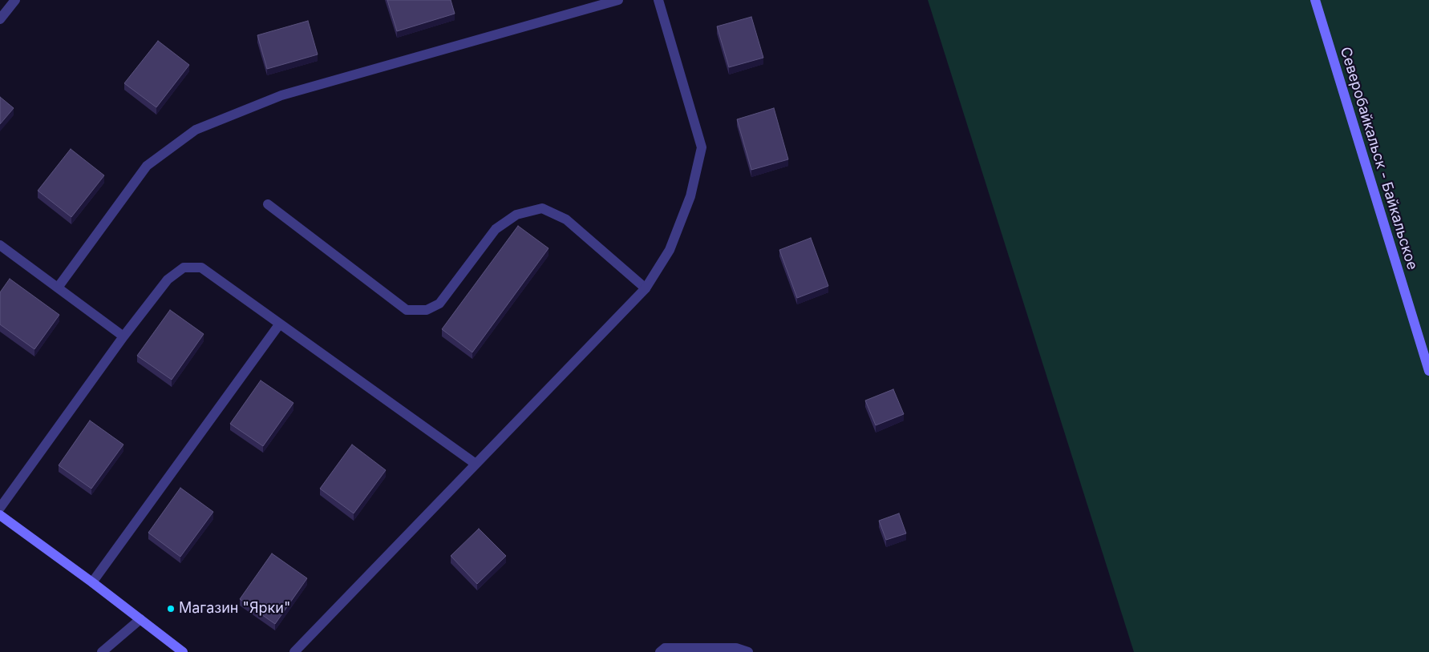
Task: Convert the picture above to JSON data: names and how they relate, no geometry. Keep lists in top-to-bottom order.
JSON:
{
  "streets": {
    "street": ["Северобайкальск - Байкальское"]
  },
  "places": ["Магазин \"Ярки\""]
}
